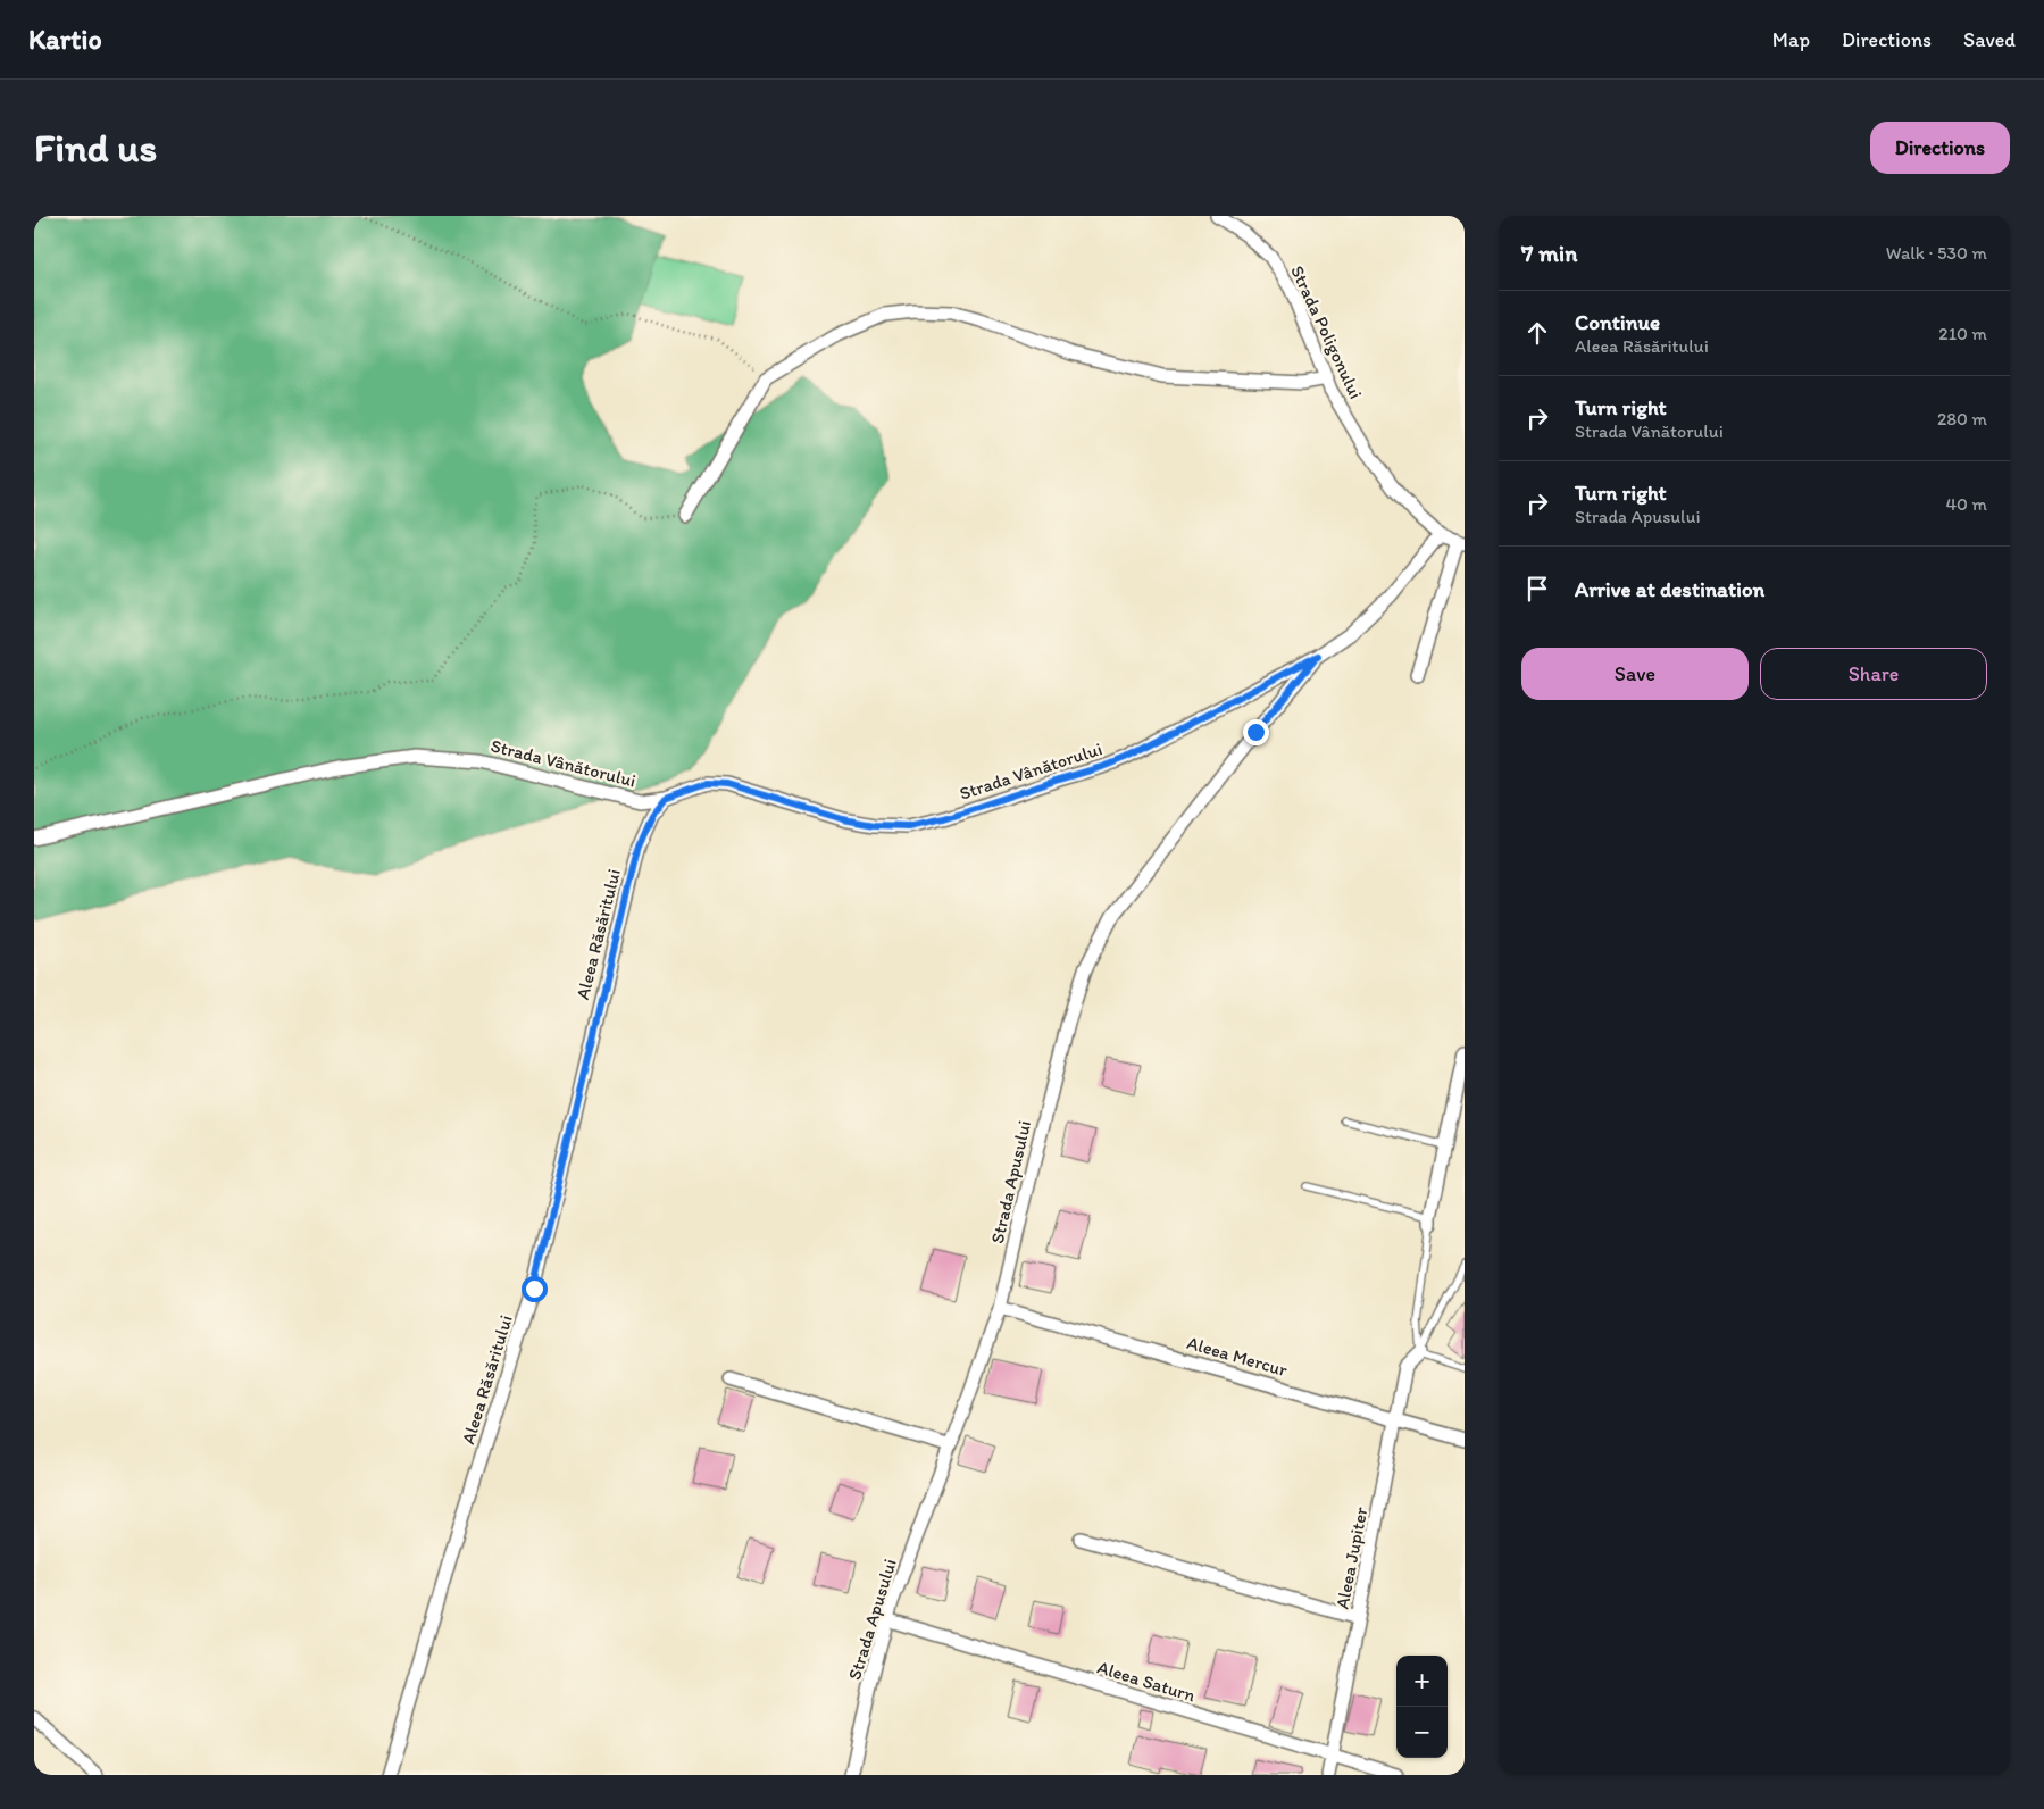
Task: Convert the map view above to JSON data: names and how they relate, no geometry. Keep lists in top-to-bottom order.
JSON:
{
  "streets": {
    "street": [
      "Strada Poligonului",
      "Strada Vânătorului",
      "Aleea Răsăritului",
      "Strada Apusului",
      "Aleea Mercur",
      "Aleea Jupiter",
      "Aleea Saturn"
    ]
  },
  "crossings": [
    ["Strada Poligonului", "Strada Vânătorului"],
    ["Strada Vânătorului", "Aleea Răsăritului"],
    ["Strada Vânătorului", "Strada Apusului"],
    ["Strada Apusului", "Aleea Mercur"],
    ["Strada Apusului", "Aleea Saturn"],
    ["Aleea Mercur", "Aleea Jupiter"],
    ["Aleea Jupiter", "Aleea Saturn"]
  ],
  "page": {
    "header": "Kartio",
    "nav": ["Map", "Directions", "Saved"],
    "buttons": [
      "Directions",
      ["Save", "Share"]
    ],
    "title": "Find us",
    "heading": ["7 min", "Walk · 530 m"],
    "list": [
      ["Continue", "Aleea Răsăritului", "210 m"],
      ["Turn right", "Strada Vânătorului", "280 m"],
      ["Turn right", "Strada Apusului", "40 m"],
      "Arrive at destination"
    ],
    "map_buttons": ["+", "−"]
  }
}
